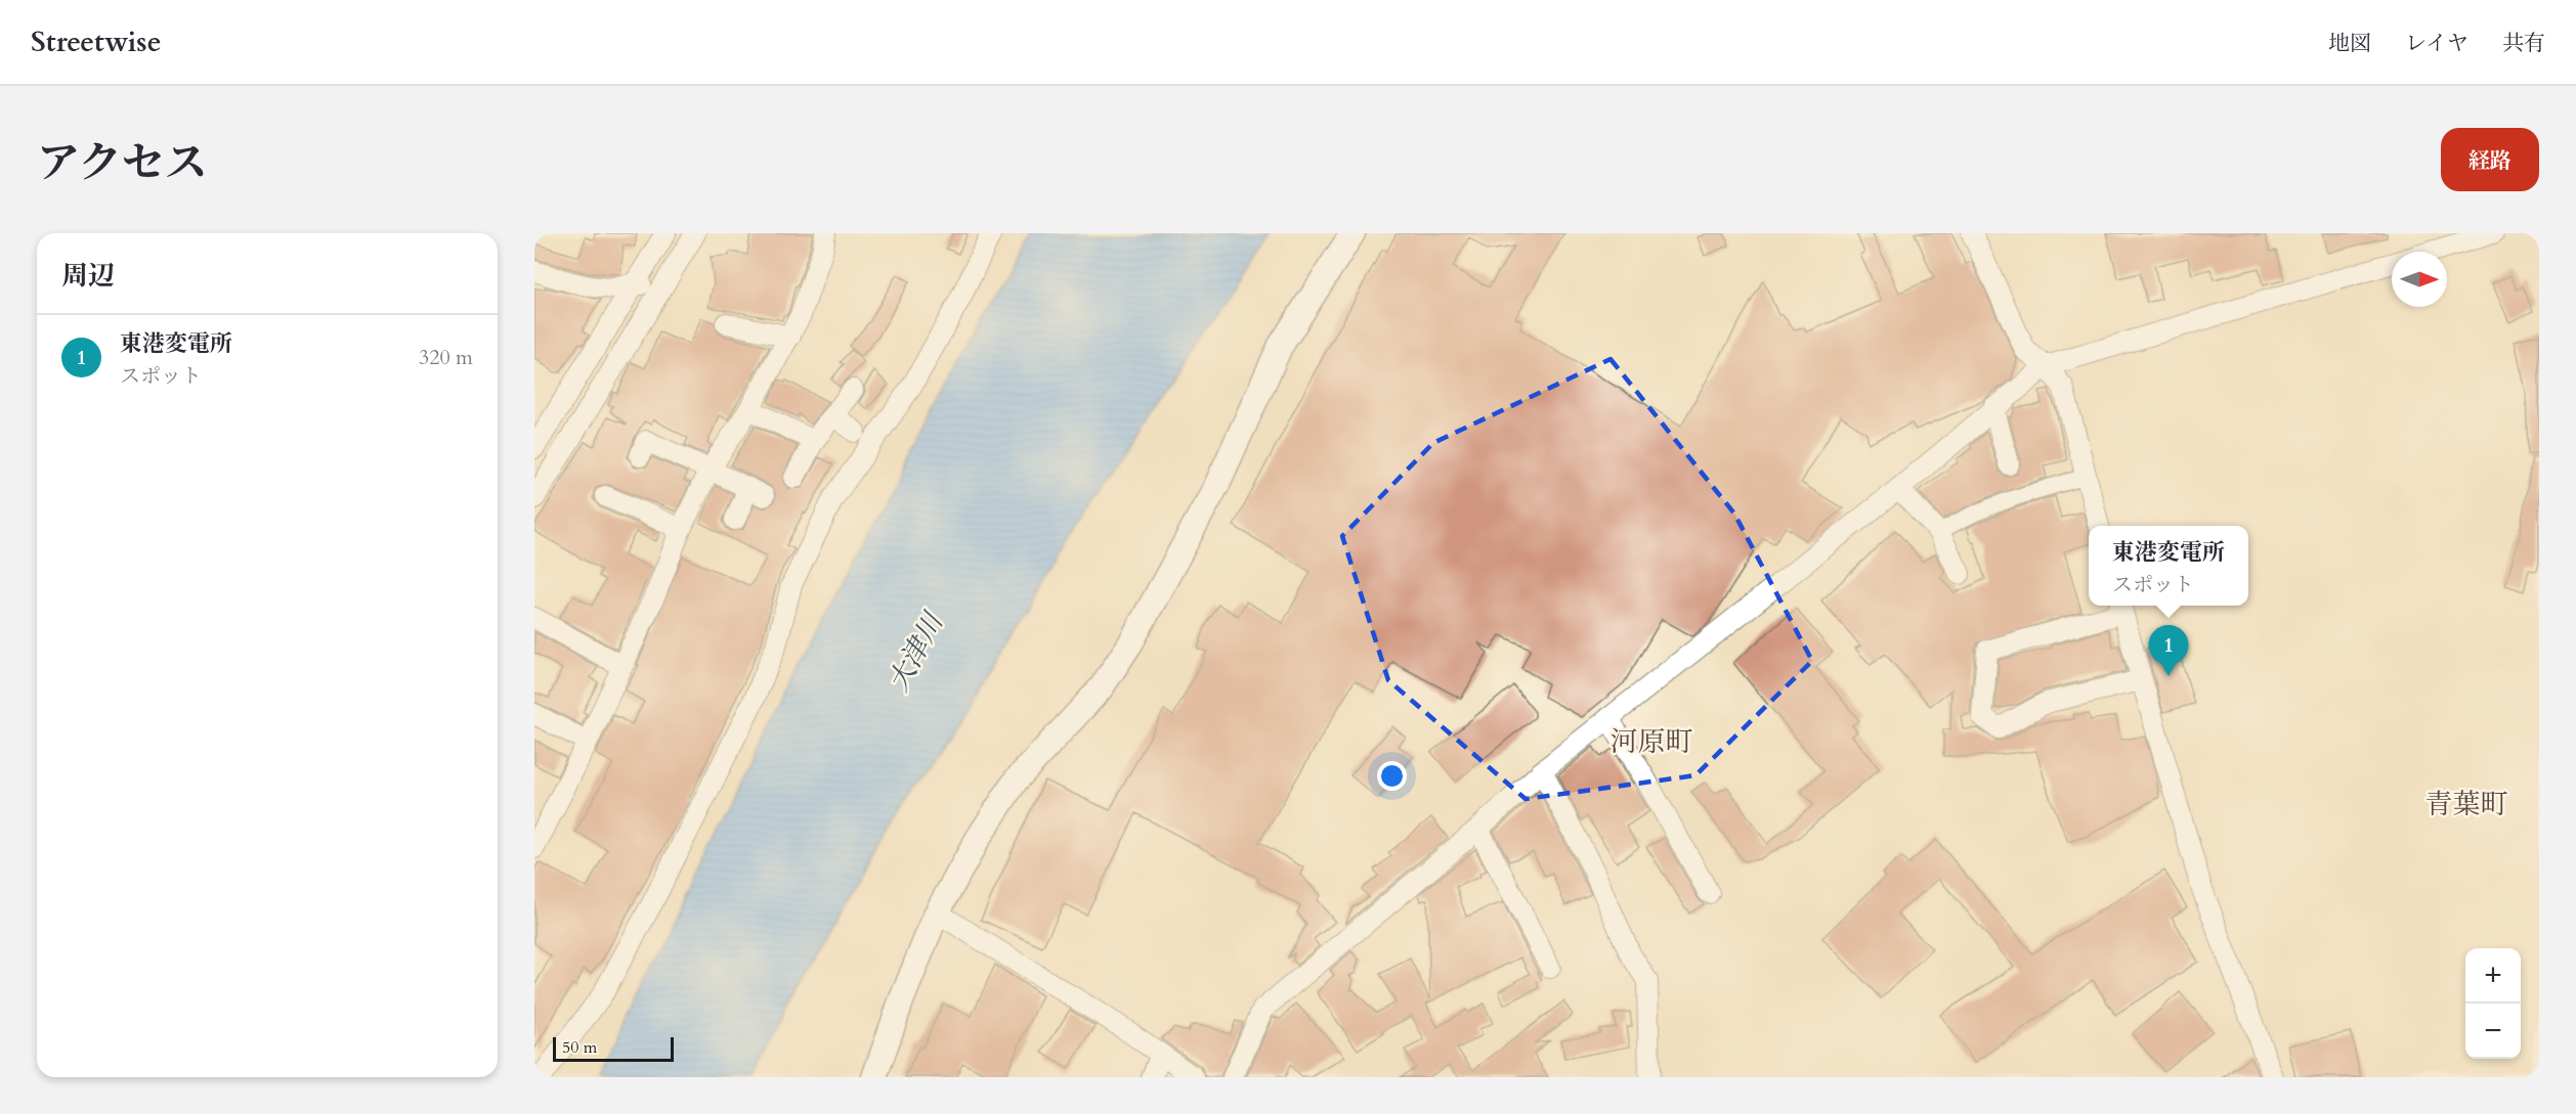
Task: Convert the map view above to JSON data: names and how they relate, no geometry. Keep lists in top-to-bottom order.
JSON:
{
  "districts": ["河原町", "青葉町"],
  "water": ["大津川"],
  "scale_bar": "50 m",
  "north": "right",
  "page": {
    "header": "Streetwise",
    "nav": ["地図", "レイヤ", "共有"],
    "title": "アクセス",
    "buttons": "経路",
    "heading": "周辺",
    "list": [
      {
        "mark": "1",
        "name": "東港変電所",
        "note": "スポット",
        "value": "320 m"
      }
    ],
    "popup": ["東港変電所", "スポット"],
    "pins": "1",
    "map_buttons": ["+", "−"],
    "scale": "50 m"
  }
}
